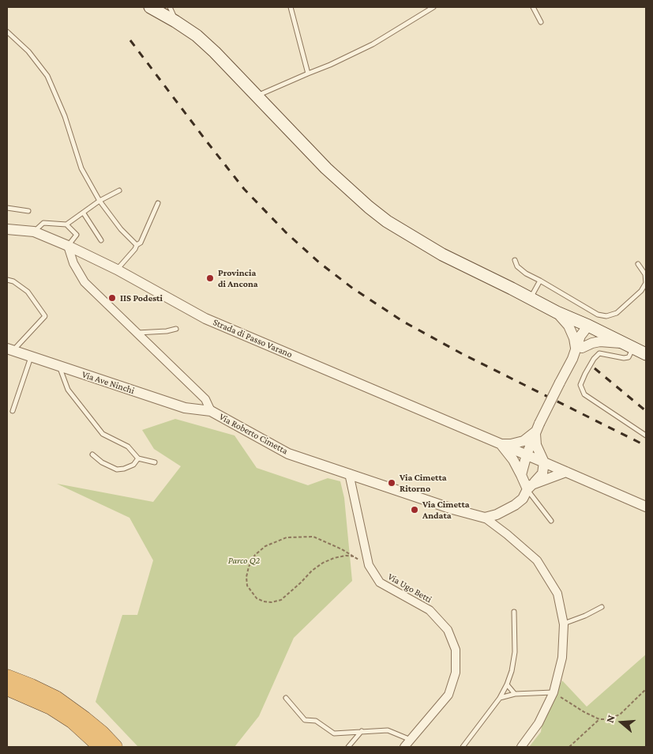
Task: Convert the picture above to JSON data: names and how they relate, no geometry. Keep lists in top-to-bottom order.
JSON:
{
  "streets": {
    "street": [
      "Strada di Passo Varano",
      "Via Ave Ninchi",
      "Via Roberto Cimetta",
      "Via Ugo Betti"
    ]
  },
  "crossings": [
    ["Strada di Passo Varano", "Via Roberto Cimetta"],
    ["Via Ave Ninchi", "Via Roberto Cimetta"],
    ["Via Roberto Cimetta", "Via Ugo Betti"]
  ],
  "parks": ["Parco Q2"],
  "places": [
    "Provincia di Ancona",
    "IIS Podesti",
    "Via Cimetta Ritorno",
    "Via Cimetta Andata"
  ],
  "north": "left"
}
